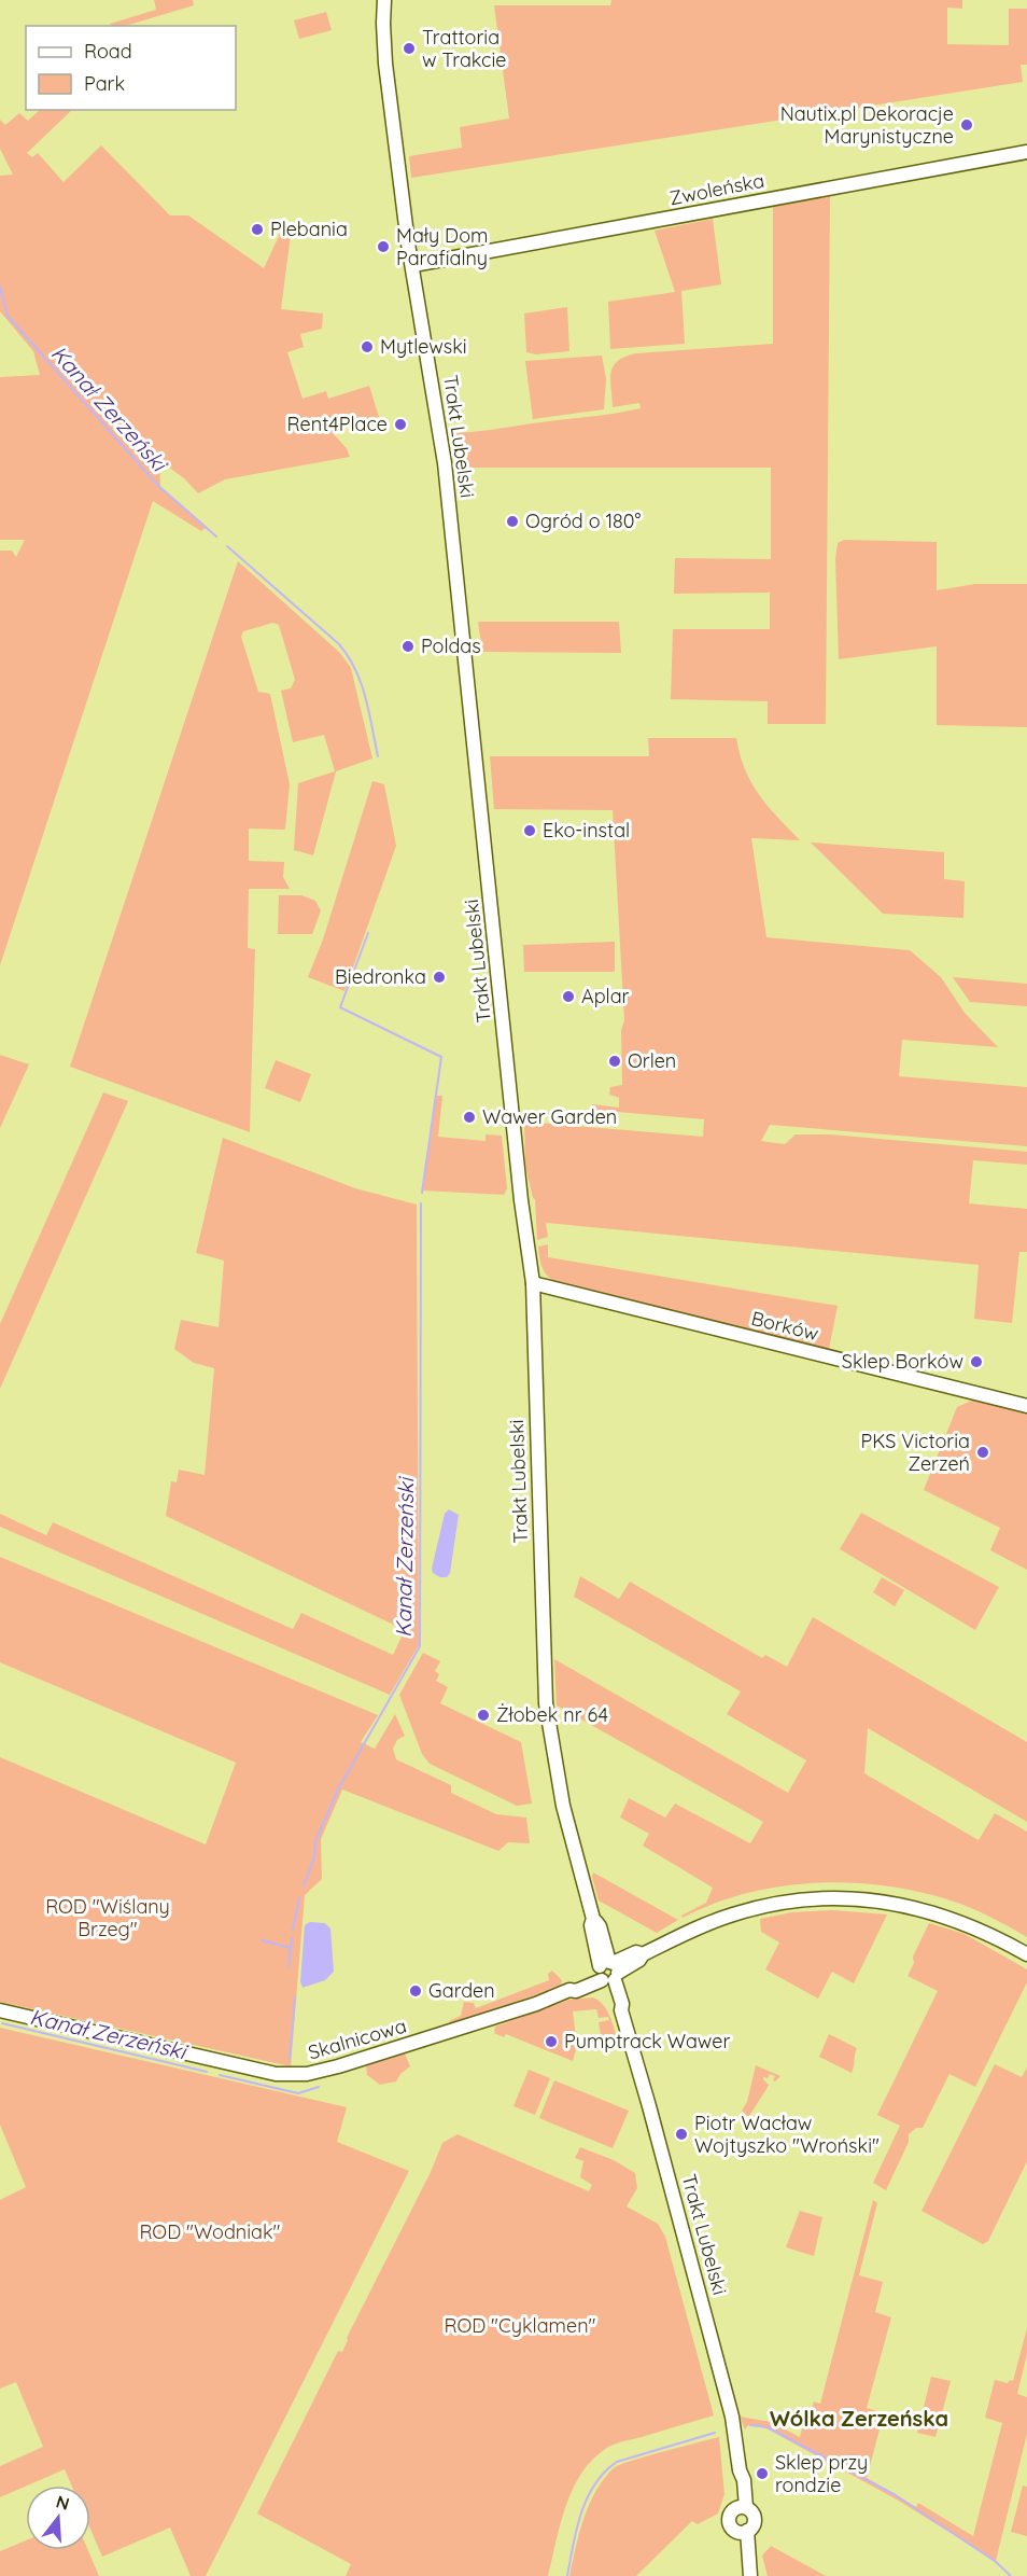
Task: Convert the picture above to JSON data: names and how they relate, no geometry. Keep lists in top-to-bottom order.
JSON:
{
  "streets": {
    "street": [
      "Zwoleńska",
      "Trakt Lubelski",
      "Borków",
      "Skalnicowa"
    ]
  },
  "crossings": [
    ["Zwoleńska", "Trakt Lubelski"],
    ["Trakt Lubelski", "Borków"],
    ["Trakt Lubelski", "Skalnicowa"]
  ],
  "districts": ["Wólka Zerzeńska"],
  "water": ["Kanał Zerzeński"],
  "parks": ["ROD \"Wiślany Brzeg\"", "ROD \"Wodniak\"", "ROD \"Cyklamen\""],
  "places": [
    "Trattoria w Trakcie",
    "Nautix.pl Dekoracje Marynistyczne",
    "Plebania",
    "Mały Dom Parafialny",
    "Mytlewski",
    "Rent4Place",
    "Ogród o 180⁰",
    "Poldas",
    "Eko-instal",
    "Biedronka",
    "Aplar",
    "Orlen",
    "Wawer Garden",
    "Sklep Borków",
    "PKS Victoria Zerzeń",
    "Żłobek nr 64",
    "Garden",
    "Pumptrack Wawer",
    "Piotr Wacław Wojtyszko \"Wroński\"",
    "Sklep przy rondzie"
  ],
  "legend": ["Road", "Park"],
  "north": "top"
}
